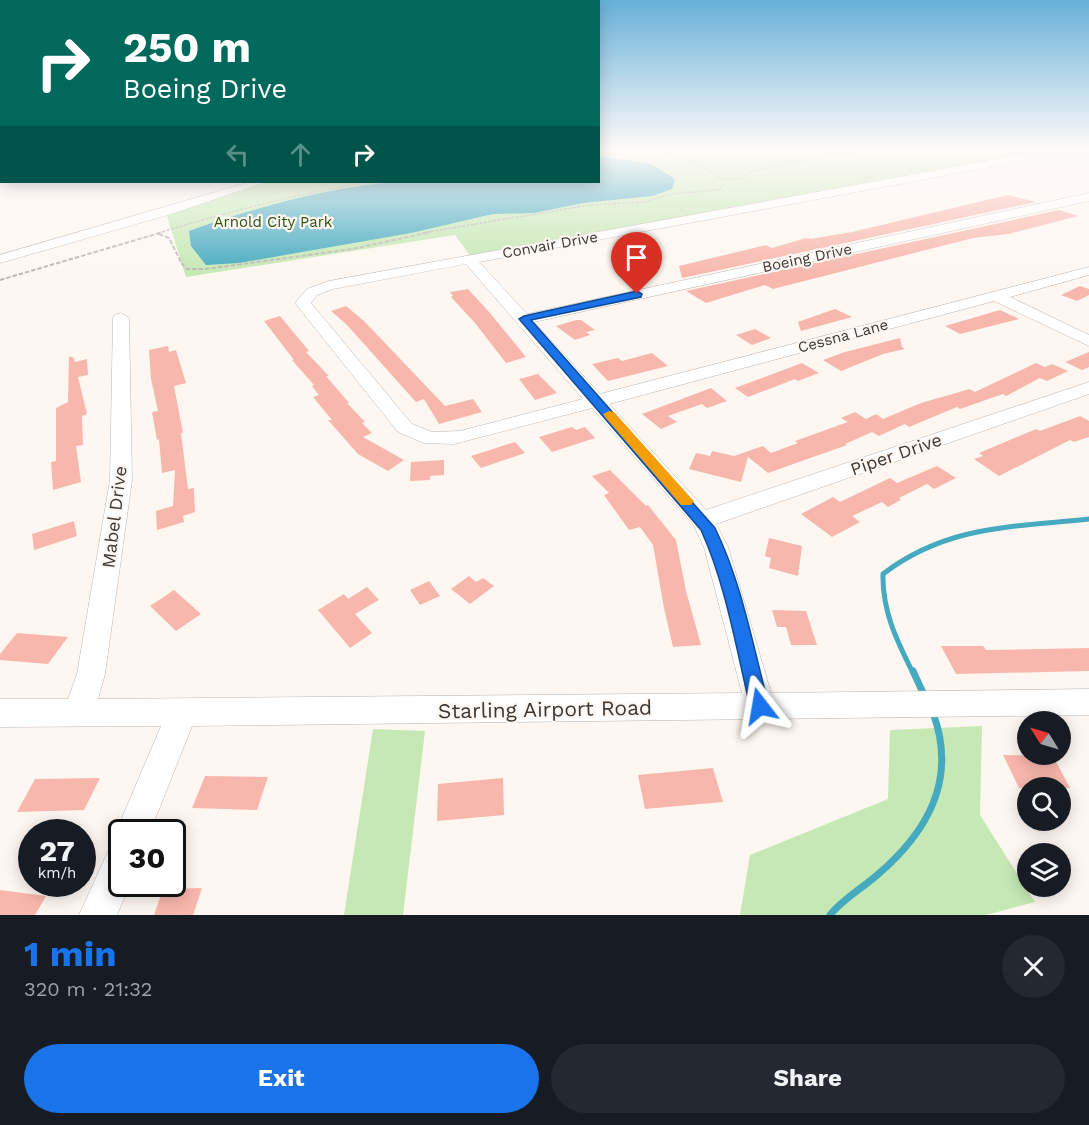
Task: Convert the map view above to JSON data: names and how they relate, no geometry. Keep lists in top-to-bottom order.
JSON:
{
  "streets": {
    "street": [
      "Convair Drive",
      "Boeing Drive",
      "Cessna Lane",
      "Piper Drive",
      "Mabel Drive",
      "Starling Airport Road"
    ]
  },
  "crossings": [
    ["Convair Drive", "Cessna Lane"],
    ["Mabel Drive", "Starling Airport Road"]
  ],
  "parks": ["Arnold City Park"],
  "north": "top left",
  "page": {
    "turn": ["250 m", "Boeing Drive"],
    "speed": "27 km/h",
    "limit": "30",
    "heading": ["1 min", "320 m · 21:32"],
    "buttons": ["Exit", "Share"]
  }
}
